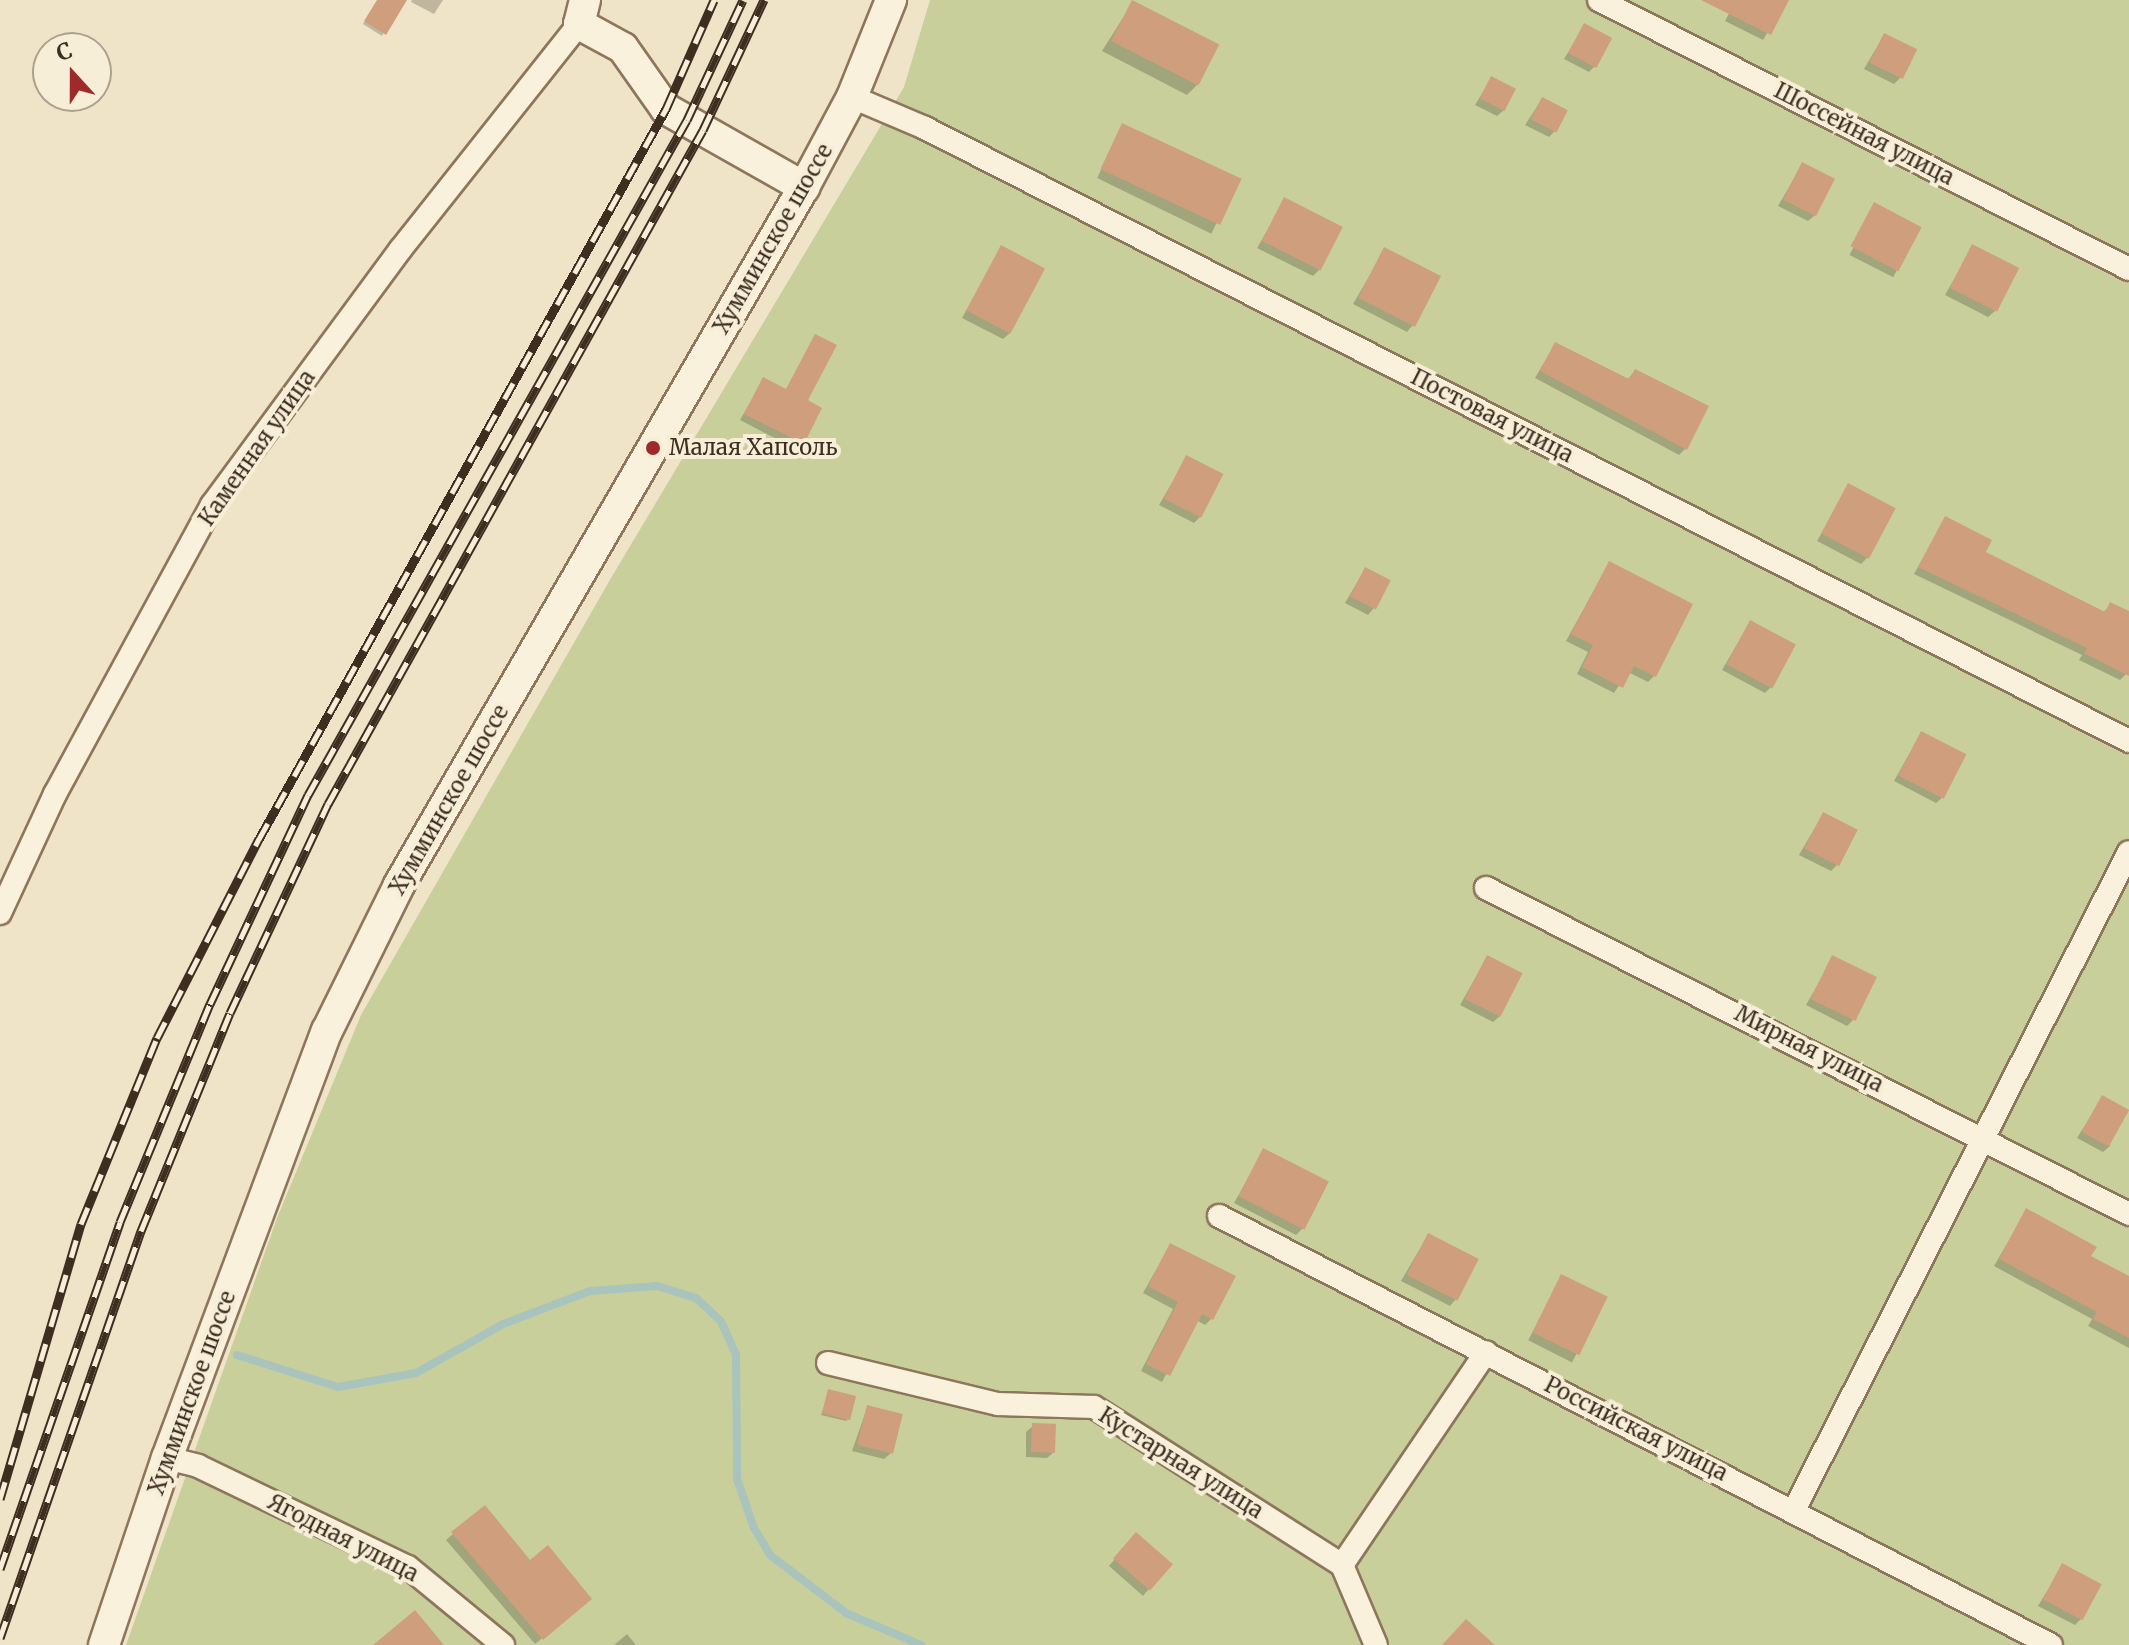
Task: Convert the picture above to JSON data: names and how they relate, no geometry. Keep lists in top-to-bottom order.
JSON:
{
  "streets": {
    "main road": ["Хумминское шоссе"],
    "street": [
      "Шоссейная улица",
      "Постовая улица",
      "Каменная улица",
      "Мирная улица",
      "Российская улица",
      "Кустарная улица",
      "Ягодная улица"
    ]
  },
  "crossings": [
    ["Хумминское шоссе", "Постовая улица"],
    ["Хумминское шоссе", "Ягодная улица"]
  ],
  "places": ["Малая Хапсоль"],
  "north": "top"
}
